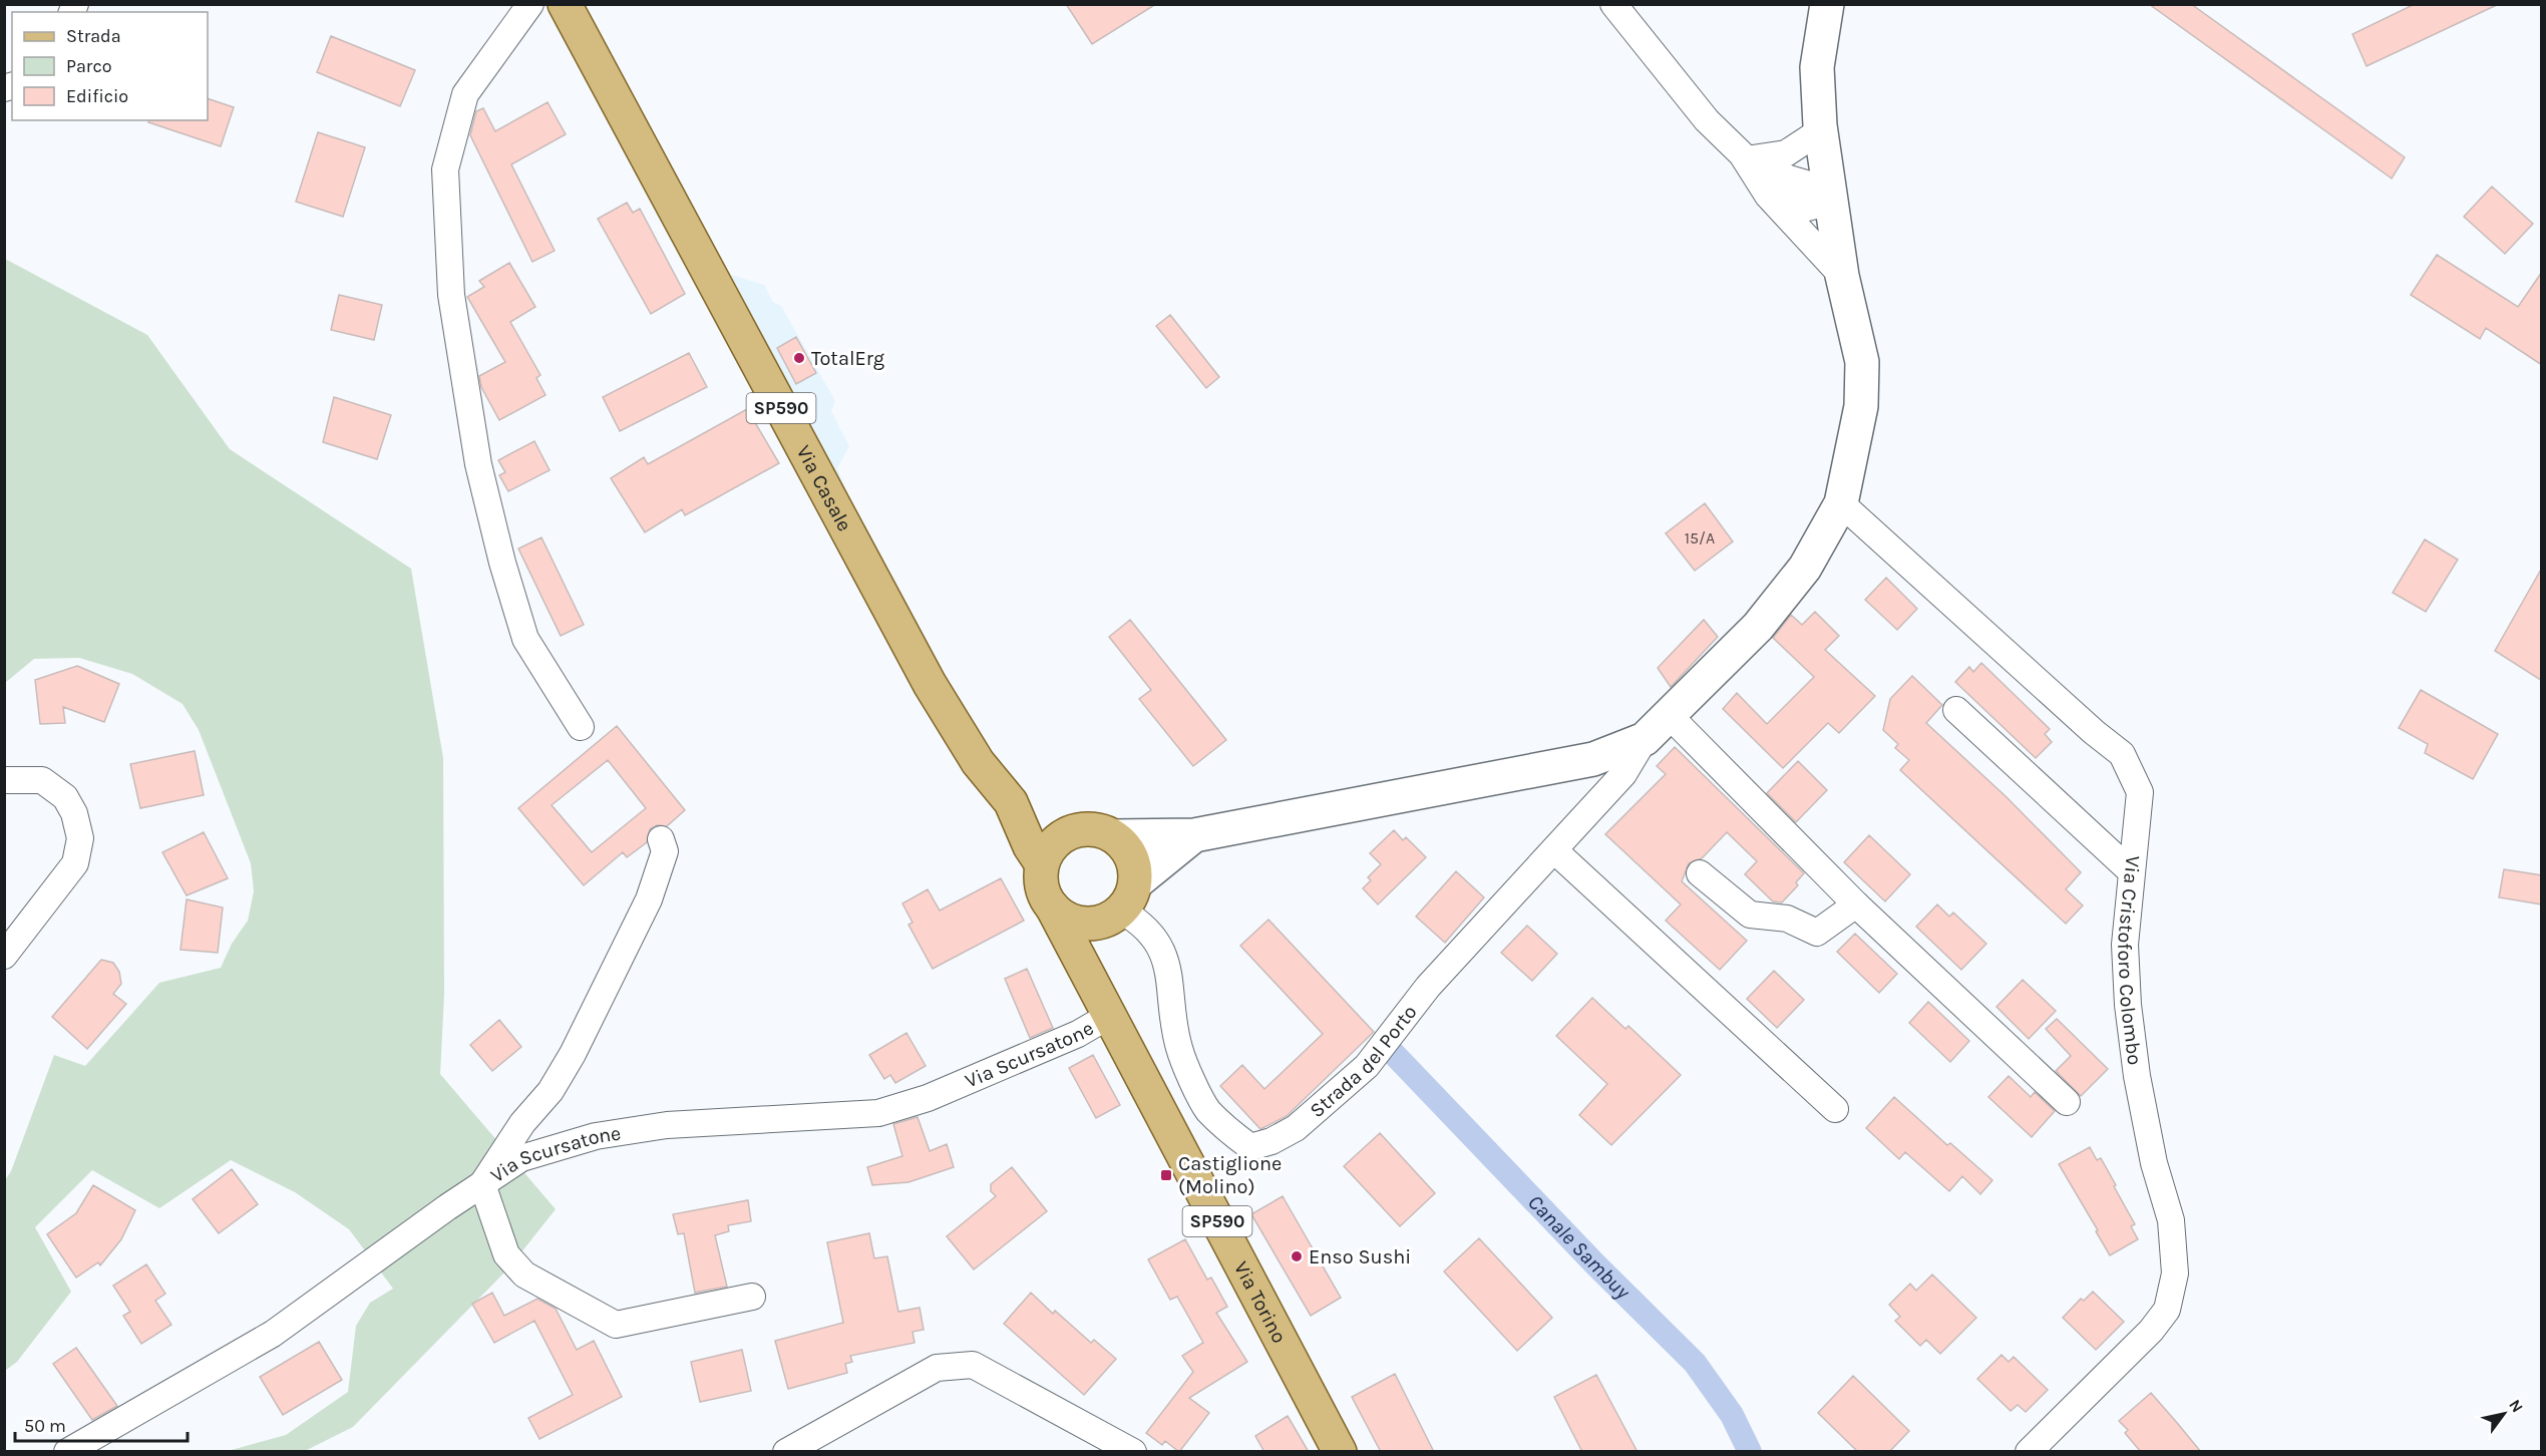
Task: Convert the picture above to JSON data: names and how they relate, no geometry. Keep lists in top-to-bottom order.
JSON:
{
  "streets": {
    "main road": ["SP590", "Via Casale", "Via Torino"],
    "street": ["Via Cristoforo Colombo", "Via Scursatone", "Strada del Porto"]
  },
  "crossings": [
    ["SP590", "Via Casale"],
    ["SP590", "Via Scursatone"],
    ["SP590", "Strada del Porto"],
    ["SP590", "Via Torino"],
    ["Via Scursatone", "Via Torino"]
  ],
  "water": ["Canale Sambuy"],
  "places": {
    "other": ["TotalErg", "Enso Sushi"],
    "transit": ["Castiglione (Molino)"]
  },
  "house_numbers": ["15/A"],
  "legend": ["Strada", "Parco", "Edificio"],
  "scale_bar": "50 m",
  "north": "top right"
}
